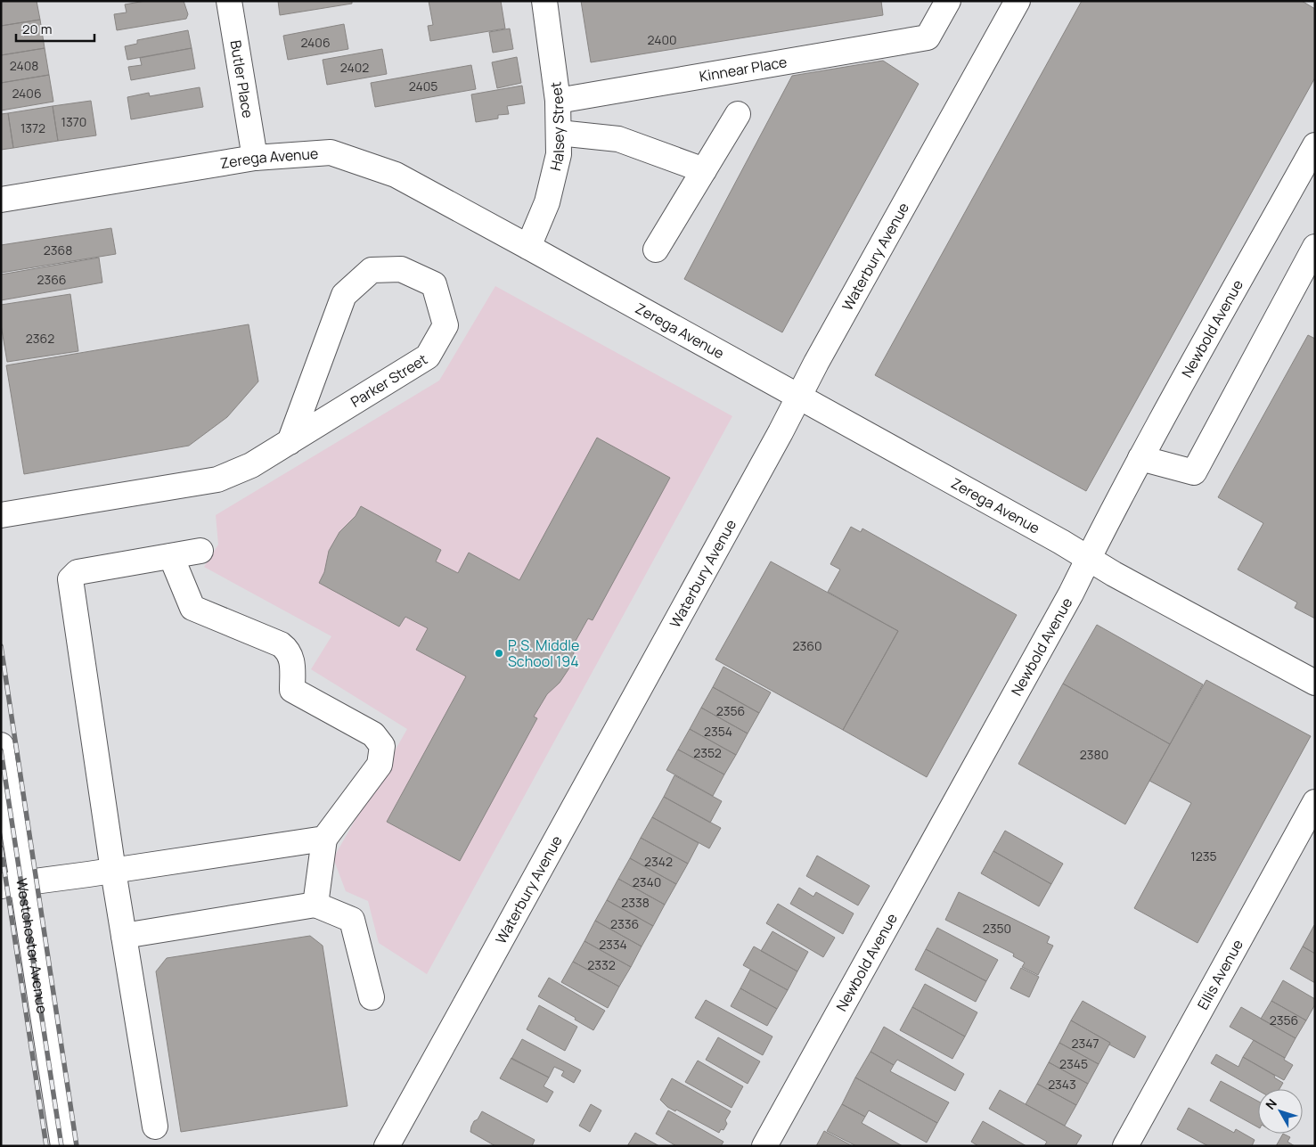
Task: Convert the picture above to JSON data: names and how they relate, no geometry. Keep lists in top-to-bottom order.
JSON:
{
  "streets": {
    "street": [
      "Kinnear Place",
      "Butler Place",
      "Halsey Street",
      "Zerega Avenue",
      "Waterbury Avenue",
      "Newbold Avenue",
      "Parker Street",
      "Westchester Avenue",
      "Ellis Avenue"
    ]
  },
  "crossings": [
    ["Kinnear Place", "Halsey Street"],
    ["Butler Place", "Zerega Avenue"],
    ["Halsey Street", "Zerega Avenue"],
    ["Zerega Avenue", "Waterbury Avenue"],
    ["Zerega Avenue", "Newbold Avenue"]
  ],
  "places": ["P. S. Middle School 194"],
  "house_numbers": [
    "2400",
    "2406",
    "2408",
    "2402",
    "2405",
    "2406",
    "1370",
    "1372",
    "2368",
    "2366",
    "2362",
    "2360",
    "2356",
    "2354",
    "2352",
    "2380",
    "1235",
    "2342",
    "2340",
    "2338",
    "2336",
    "2350",
    "2334",
    "2332",
    "2356",
    "2347",
    "2345",
    "2343"
  ],
  "scale_bar": "20 m",
  "north": "top left"
}
